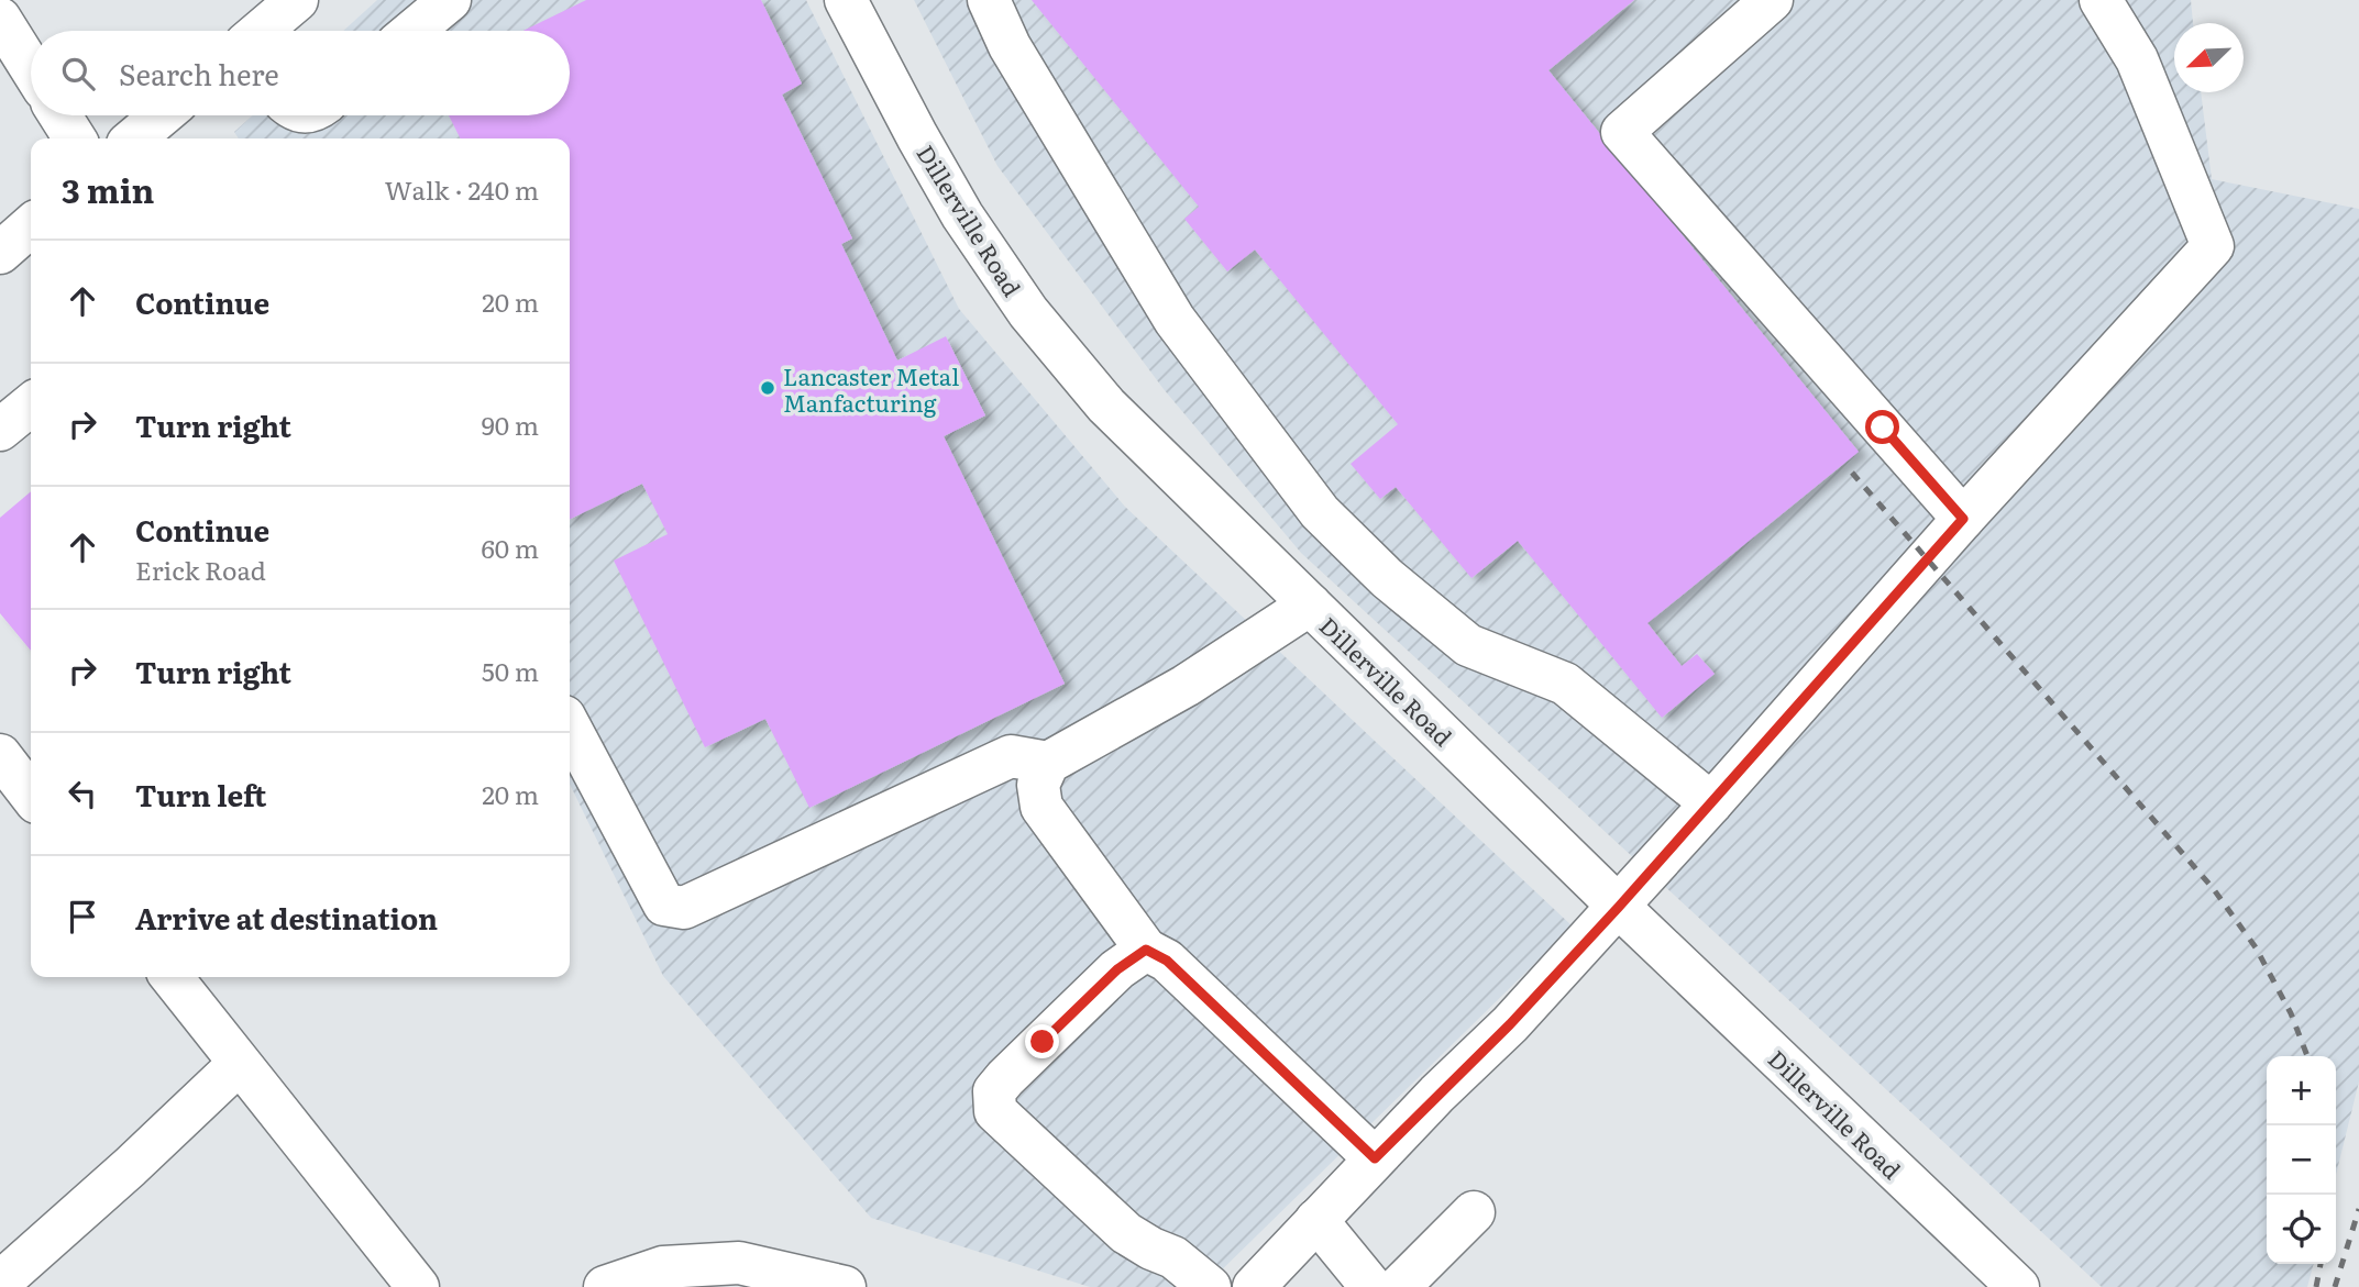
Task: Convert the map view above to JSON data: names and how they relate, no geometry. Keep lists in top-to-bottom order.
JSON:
{
  "streets": {
    "main road": ["Dillerville Road"]
  },
  "places": ["Lancaster Metal Manfacturing"],
  "north": "bottom left",
  "page": {
    "search": "Search here",
    "heading": ["3 min", "Walk · 240 m"],
    "list": [
      ["Continue", "20 m"],
      ["Turn right", "90 m"],
      ["Continue", "Erick Road", "60 m"],
      ["Turn right", "50 m"],
      ["Turn left", "20 m"],
      "Arrive at destination"
    ],
    "map_buttons": ["+", "−"]
  }
}
